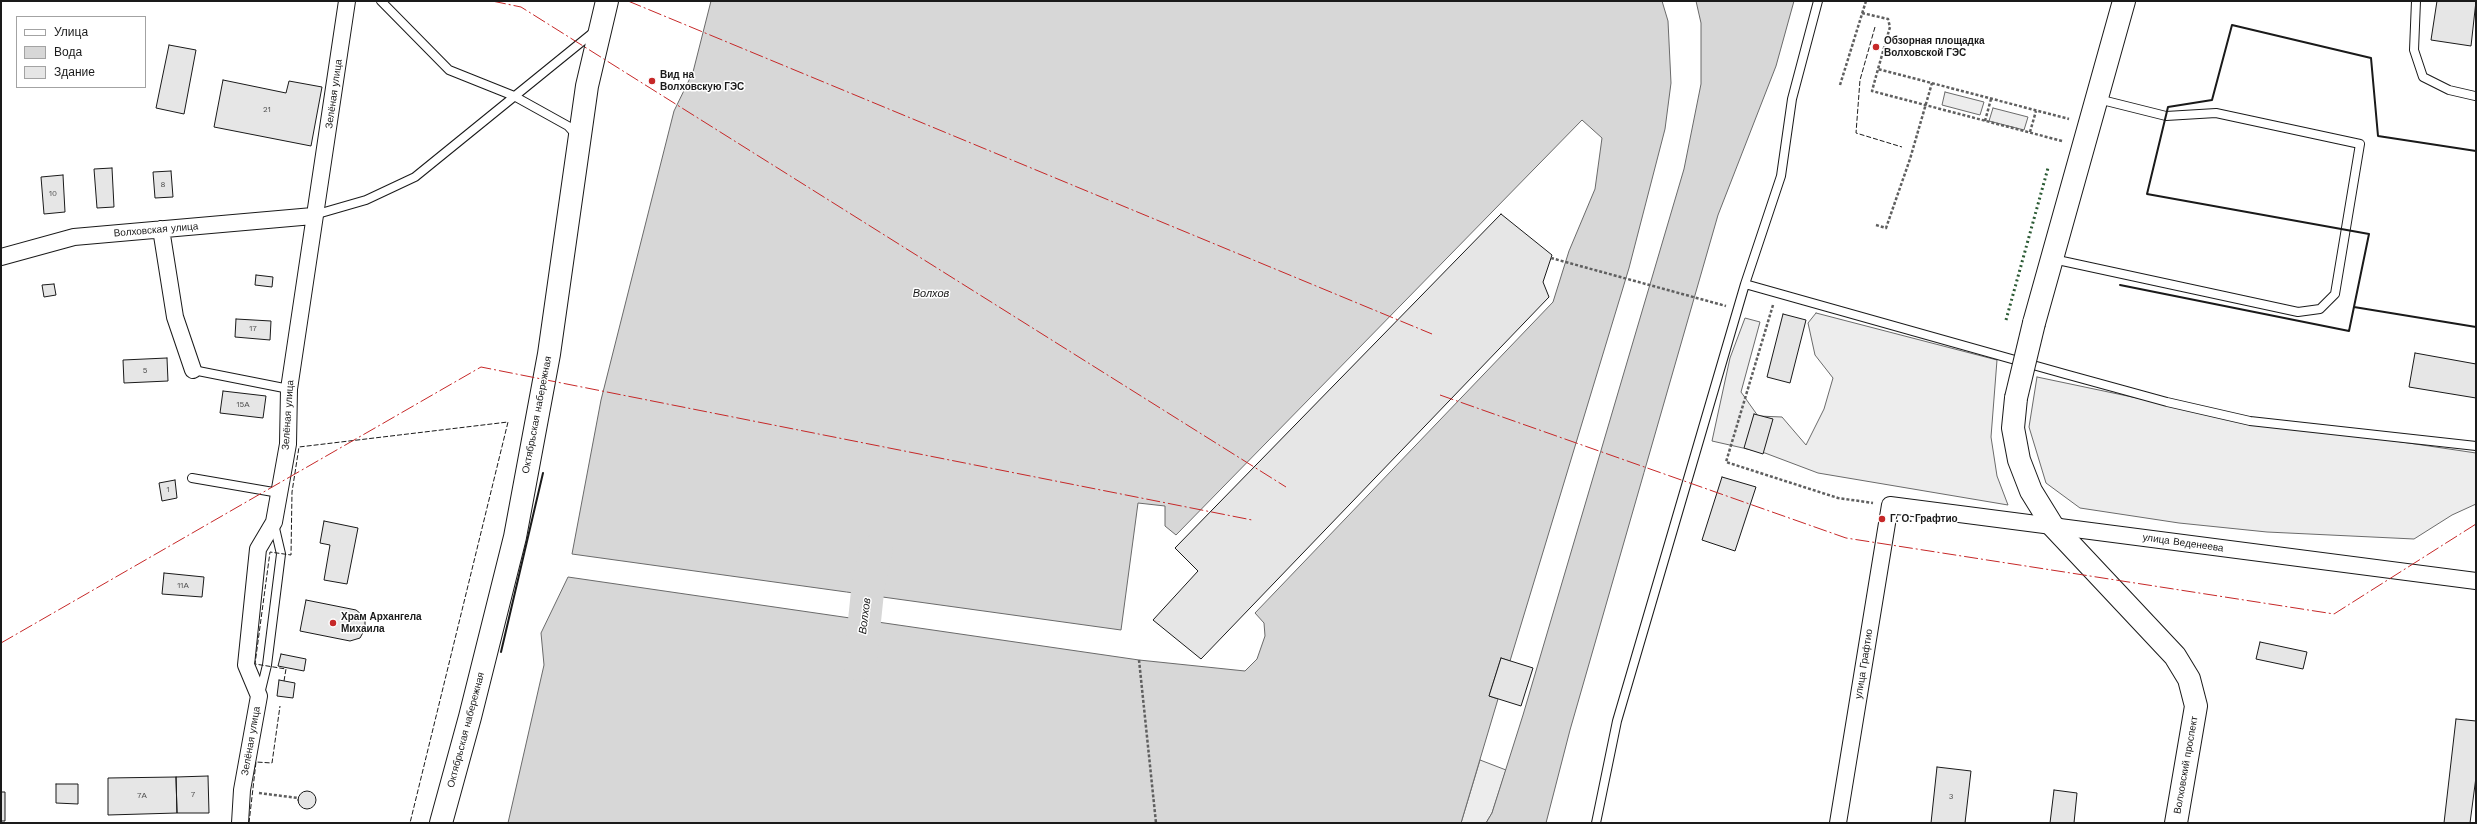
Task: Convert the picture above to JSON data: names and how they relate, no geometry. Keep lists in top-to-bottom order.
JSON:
{
  "streets": {
    "street": [
      "Зелёная улица",
      "Волховская улица",
      "Октябрьская набережная",
      "улица Веденеева",
      "улица Графтио",
      "Волховский проспект"
    ]
  },
  "crossings": [
    ["Зелёная улица", "Волховская улица"],
    ["улица Веденеева", "улица Графтио"],
    ["улица Веденеева", "Волховский проспект"]
  ],
  "water": ["Волхов"],
  "places": [
    "Обзорная площадка Волховской ГЭС",
    "Вид на Волховскую ГЭС",
    "Г. О. Графтио",
    "Храм Архангела Михаила"
  ],
  "house_numbers": [
    "21",
    "8",
    "10",
    "17",
    "5",
    "15А",
    "1",
    "11А",
    "7",
    "7А",
    "3"
  ],
  "legend": ["Улица", "Вода", "Здание"]
}
